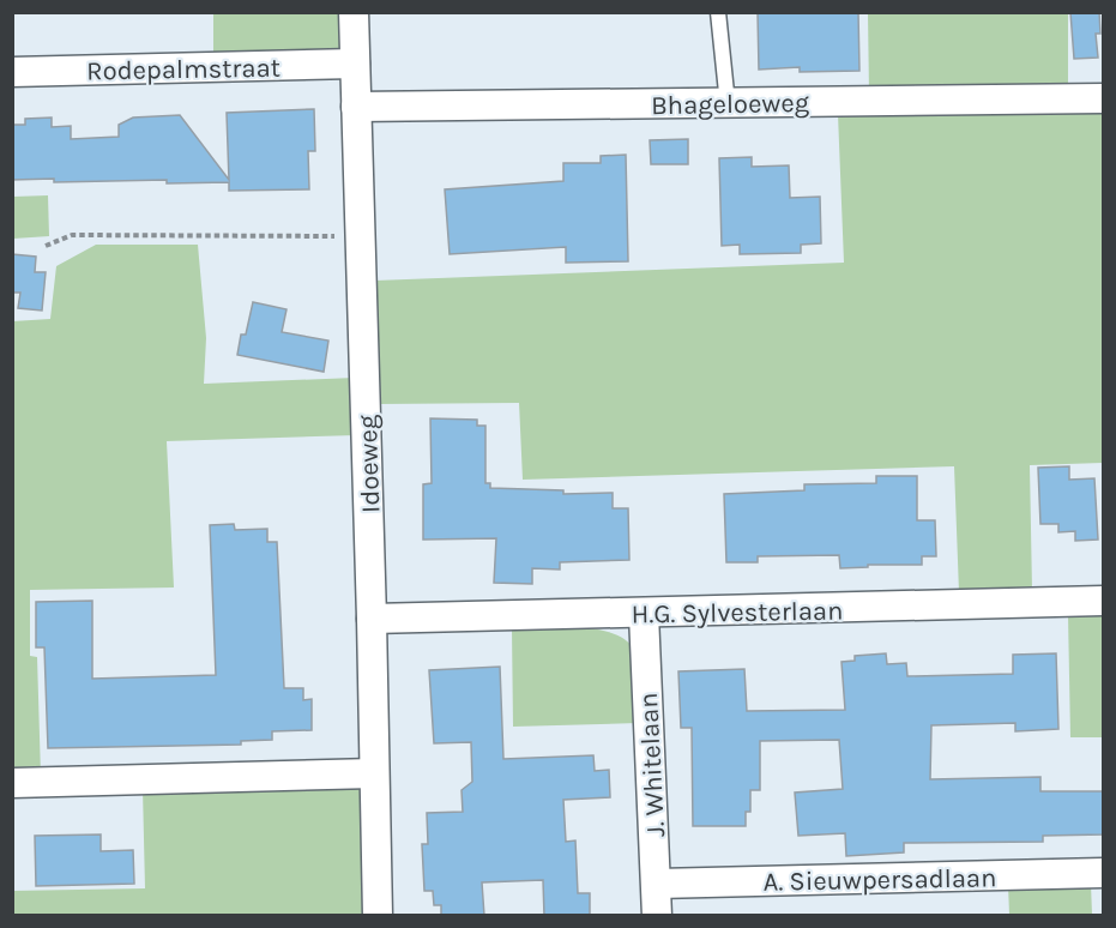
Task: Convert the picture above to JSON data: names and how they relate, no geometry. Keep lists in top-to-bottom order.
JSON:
{
  "streets": {
    "street": [
      "Rodepalmstraat",
      "Bhageloeweg",
      "Idoeweg",
      "H.G. Sylvesterlaan",
      "J. Whitelaan",
      "A. Sieuwpersadlaan"
    ]
  },
  "crossings": [
    ["Rodepalmstraat", "Idoeweg"],
    ["Bhageloeweg", "Idoeweg"],
    ["Idoeweg", "H.G. Sylvesterlaan"],
    ["H.G. Sylvesterlaan", "J. Whitelaan"],
    ["J. Whitelaan", "A. Sieuwpersadlaan"]
  ]
}
